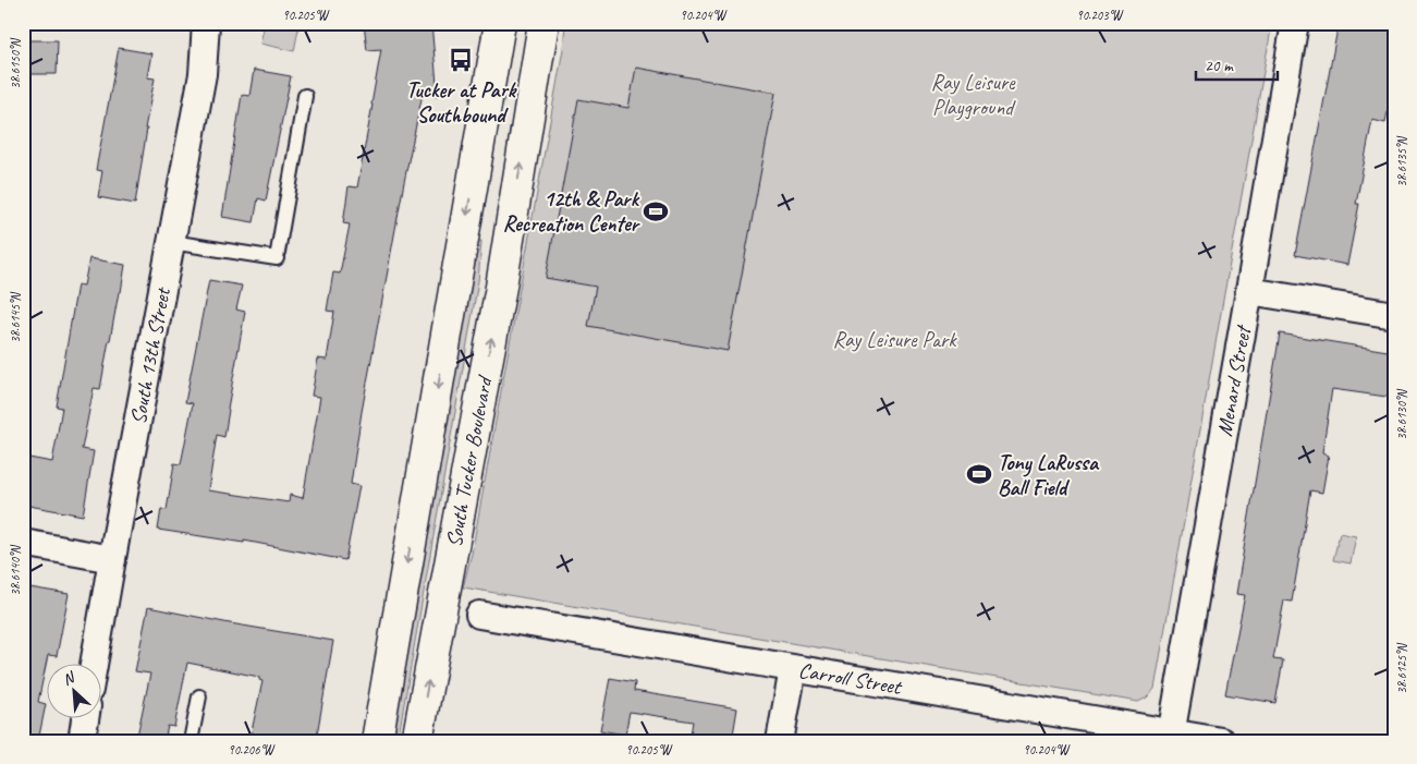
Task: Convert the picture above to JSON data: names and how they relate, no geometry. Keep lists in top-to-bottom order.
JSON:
{
  "streets": {
    "main road": ["South Tucker Boulevard"],
    "street": ["South 13th Street", "Menard Street", "Carroll Street"]
  },
  "crossings": [
    ["Menard Street", "Carroll Street"]
  ],
  "parks": ["Ray Leisure Playground", "Ray Leisure Park"],
  "places": {
    "bus stop": ["Tucker at Park Southbound"],
    "sports": ["12th & Park Recreation Center", "Tony LaRussa Ball Field"]
  },
  "scale_bar": "20 m",
  "north": "top left",
  "coordinates": [
    "90.205°W",
    "90.204°W",
    "90.203°W",
    "38.6150°N",
    "38.6135°N",
    "38.6145°N",
    "38.6130°N",
    "38.6140°N",
    "38.6125°N",
    "90.206°W"
  ]
}
